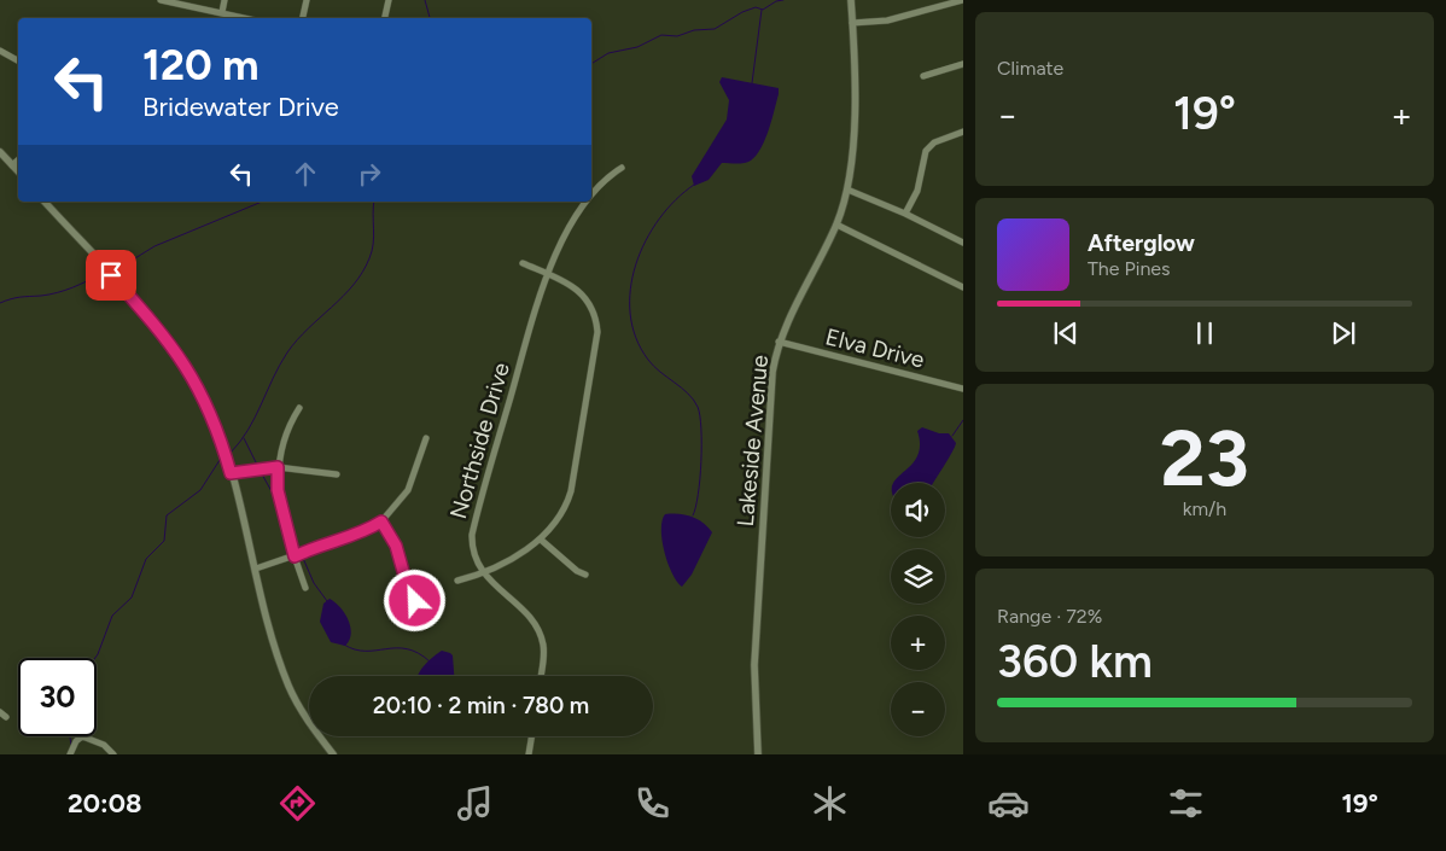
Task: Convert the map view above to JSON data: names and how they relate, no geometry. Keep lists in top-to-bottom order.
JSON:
{
  "streets": {
    "street": ["Elva Drive", "Northside Drive", "Lakeside Avenue"]
  },
  "crossings": [
    ["Elva Drive", "Lakeside Avenue"]
  ],
  "page": {
    "tile": [
      "Climate",
      ["23", "km/h"],
      ["Range · 72%", "360 km"]
    ],
    "turn": ["120 m", "Bridewater Drive"],
    "heat": ["−", "19°", "+"],
    "song": ["Afterglow", "The Pines"],
    "map_buttons": ["+", "−"],
    "limit": "30",
    "trip": "20:10 · 2 min · 780 m",
    "tabs": ["20:08", "19°"]
  }
}
